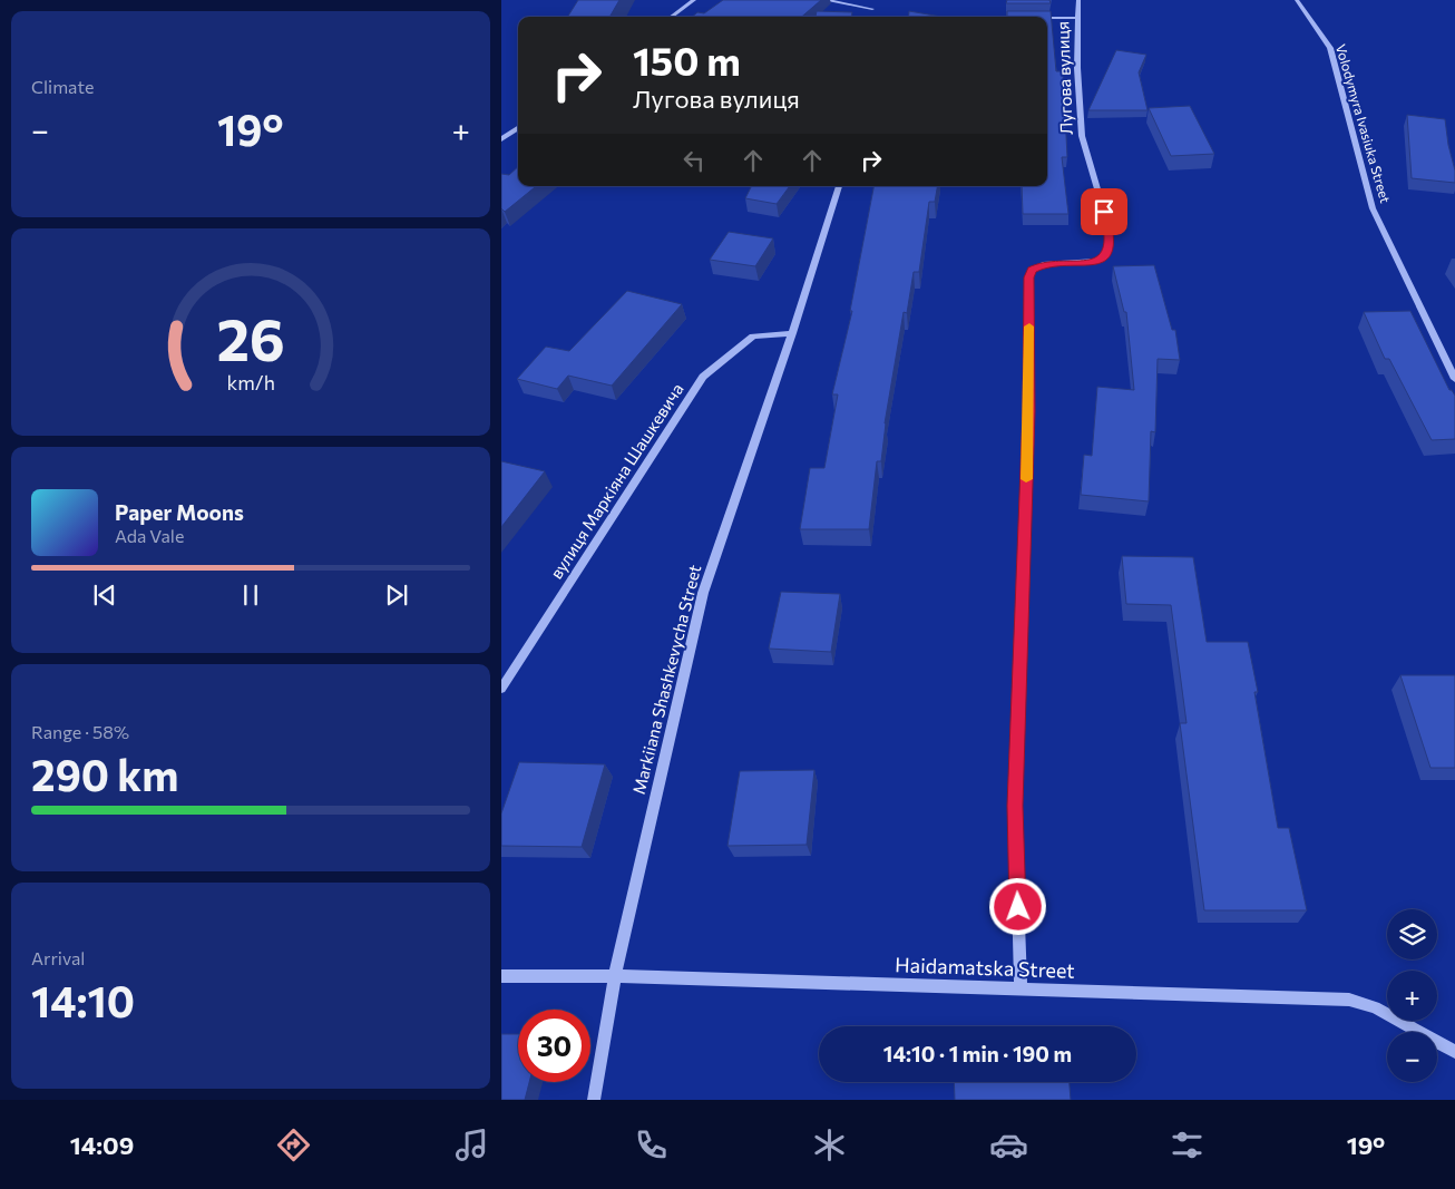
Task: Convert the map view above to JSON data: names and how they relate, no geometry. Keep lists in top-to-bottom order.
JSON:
{
  "streets": {
    "street": [
      "Лугова вулиця",
      "Volodymyra Ivasiuka Street",
      "вулиця Маркіяна Шашкевича",
      "Markiiana Shashkevycha Street",
      "Haidamatska Street"
    ]
  },
  "crossings": [
    ["Лугова вулиця", "Haidamatska Street"],
    ["вулиця Маркіяна Шашкевича", "Markiiana Shashkevycha Street"],
    ["Markiiana Shashkevycha Street", "Haidamatska Street"]
  ],
  "page": {
    "tile": [
      "Climate",
      ["Range · 58%", "290 km"],
      ["Arrival", "14:10"]
    ],
    "turn": ["150 m", "Лугова вулиця"],
    "heat": ["−", "19°", "+"],
    "song": ["Paper Moons", "Ada Vale"],
    "map_buttons": ["+", "−"],
    "limit": "30",
    "trip": "14:10 · 1 min · 190 m",
    "tabs": ["14:09", "19°"],
    "gauge": ["26", "km/h"]
  }
}
